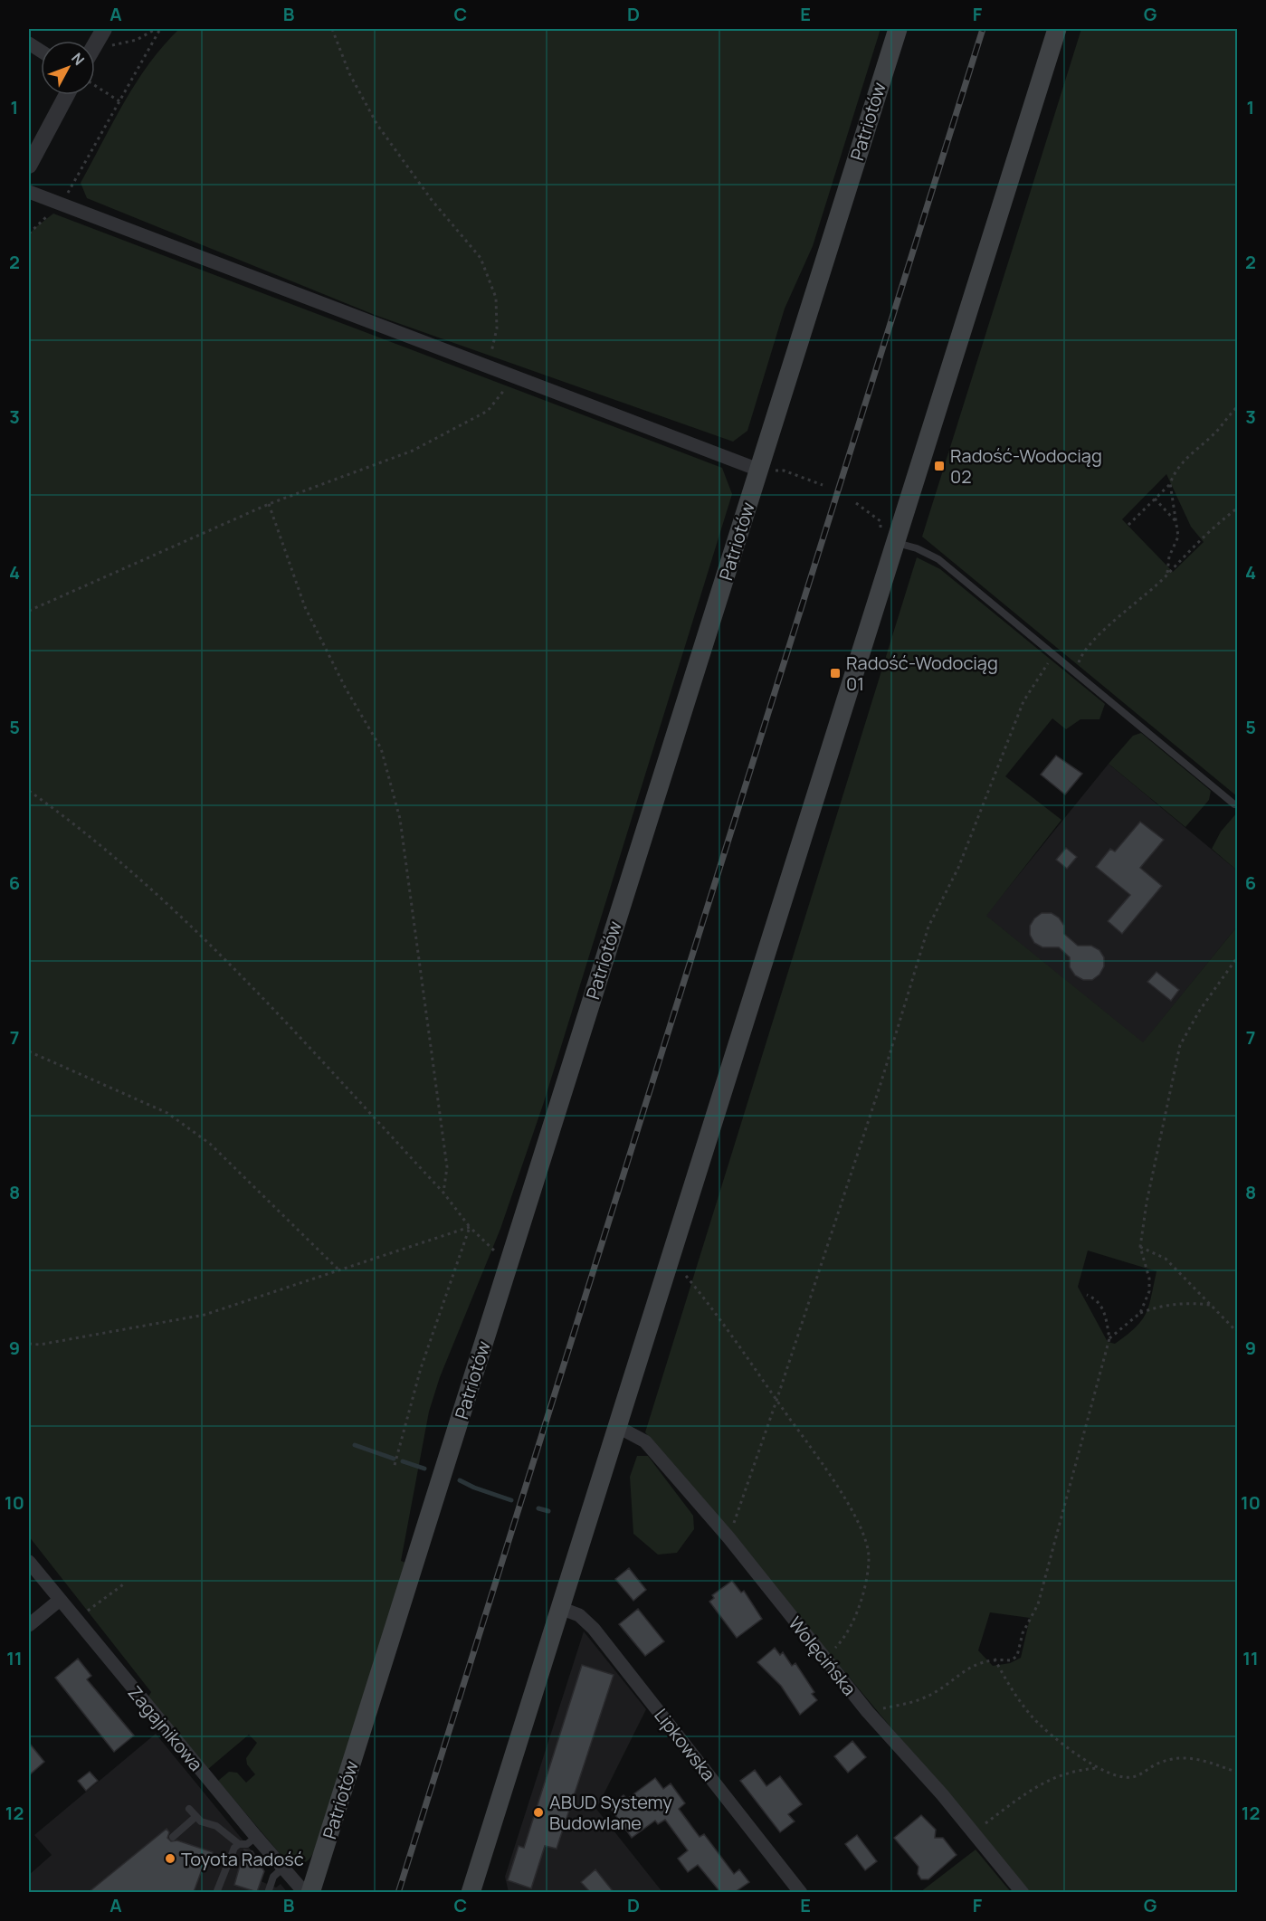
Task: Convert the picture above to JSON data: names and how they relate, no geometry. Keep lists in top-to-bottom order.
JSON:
{
  "streets": {
    "main road": ["Patriotów"],
    "street": ["Wolęcińska", "Zagajnikowa", "Lipkowska"]
  },
  "places": {
    "transit": ["Radość-Wodociąg 02", "Radość-Wodociąg 01"],
    "other": ["ABUD Systemy Budowlane", "Toyota Radość"]
  },
  "north": "top right",
  "grid": {
    "columns": [
      "A",
      "B",
      "C",
      "D",
      "E",
      "F",
      "G"
    ],
    "rows": [
      "1",
      "2",
      "3",
      "4",
      "5",
      "6",
      "7",
      "8",
      "9",
      "10",
      "11",
      "12"
    ]
  }
}
